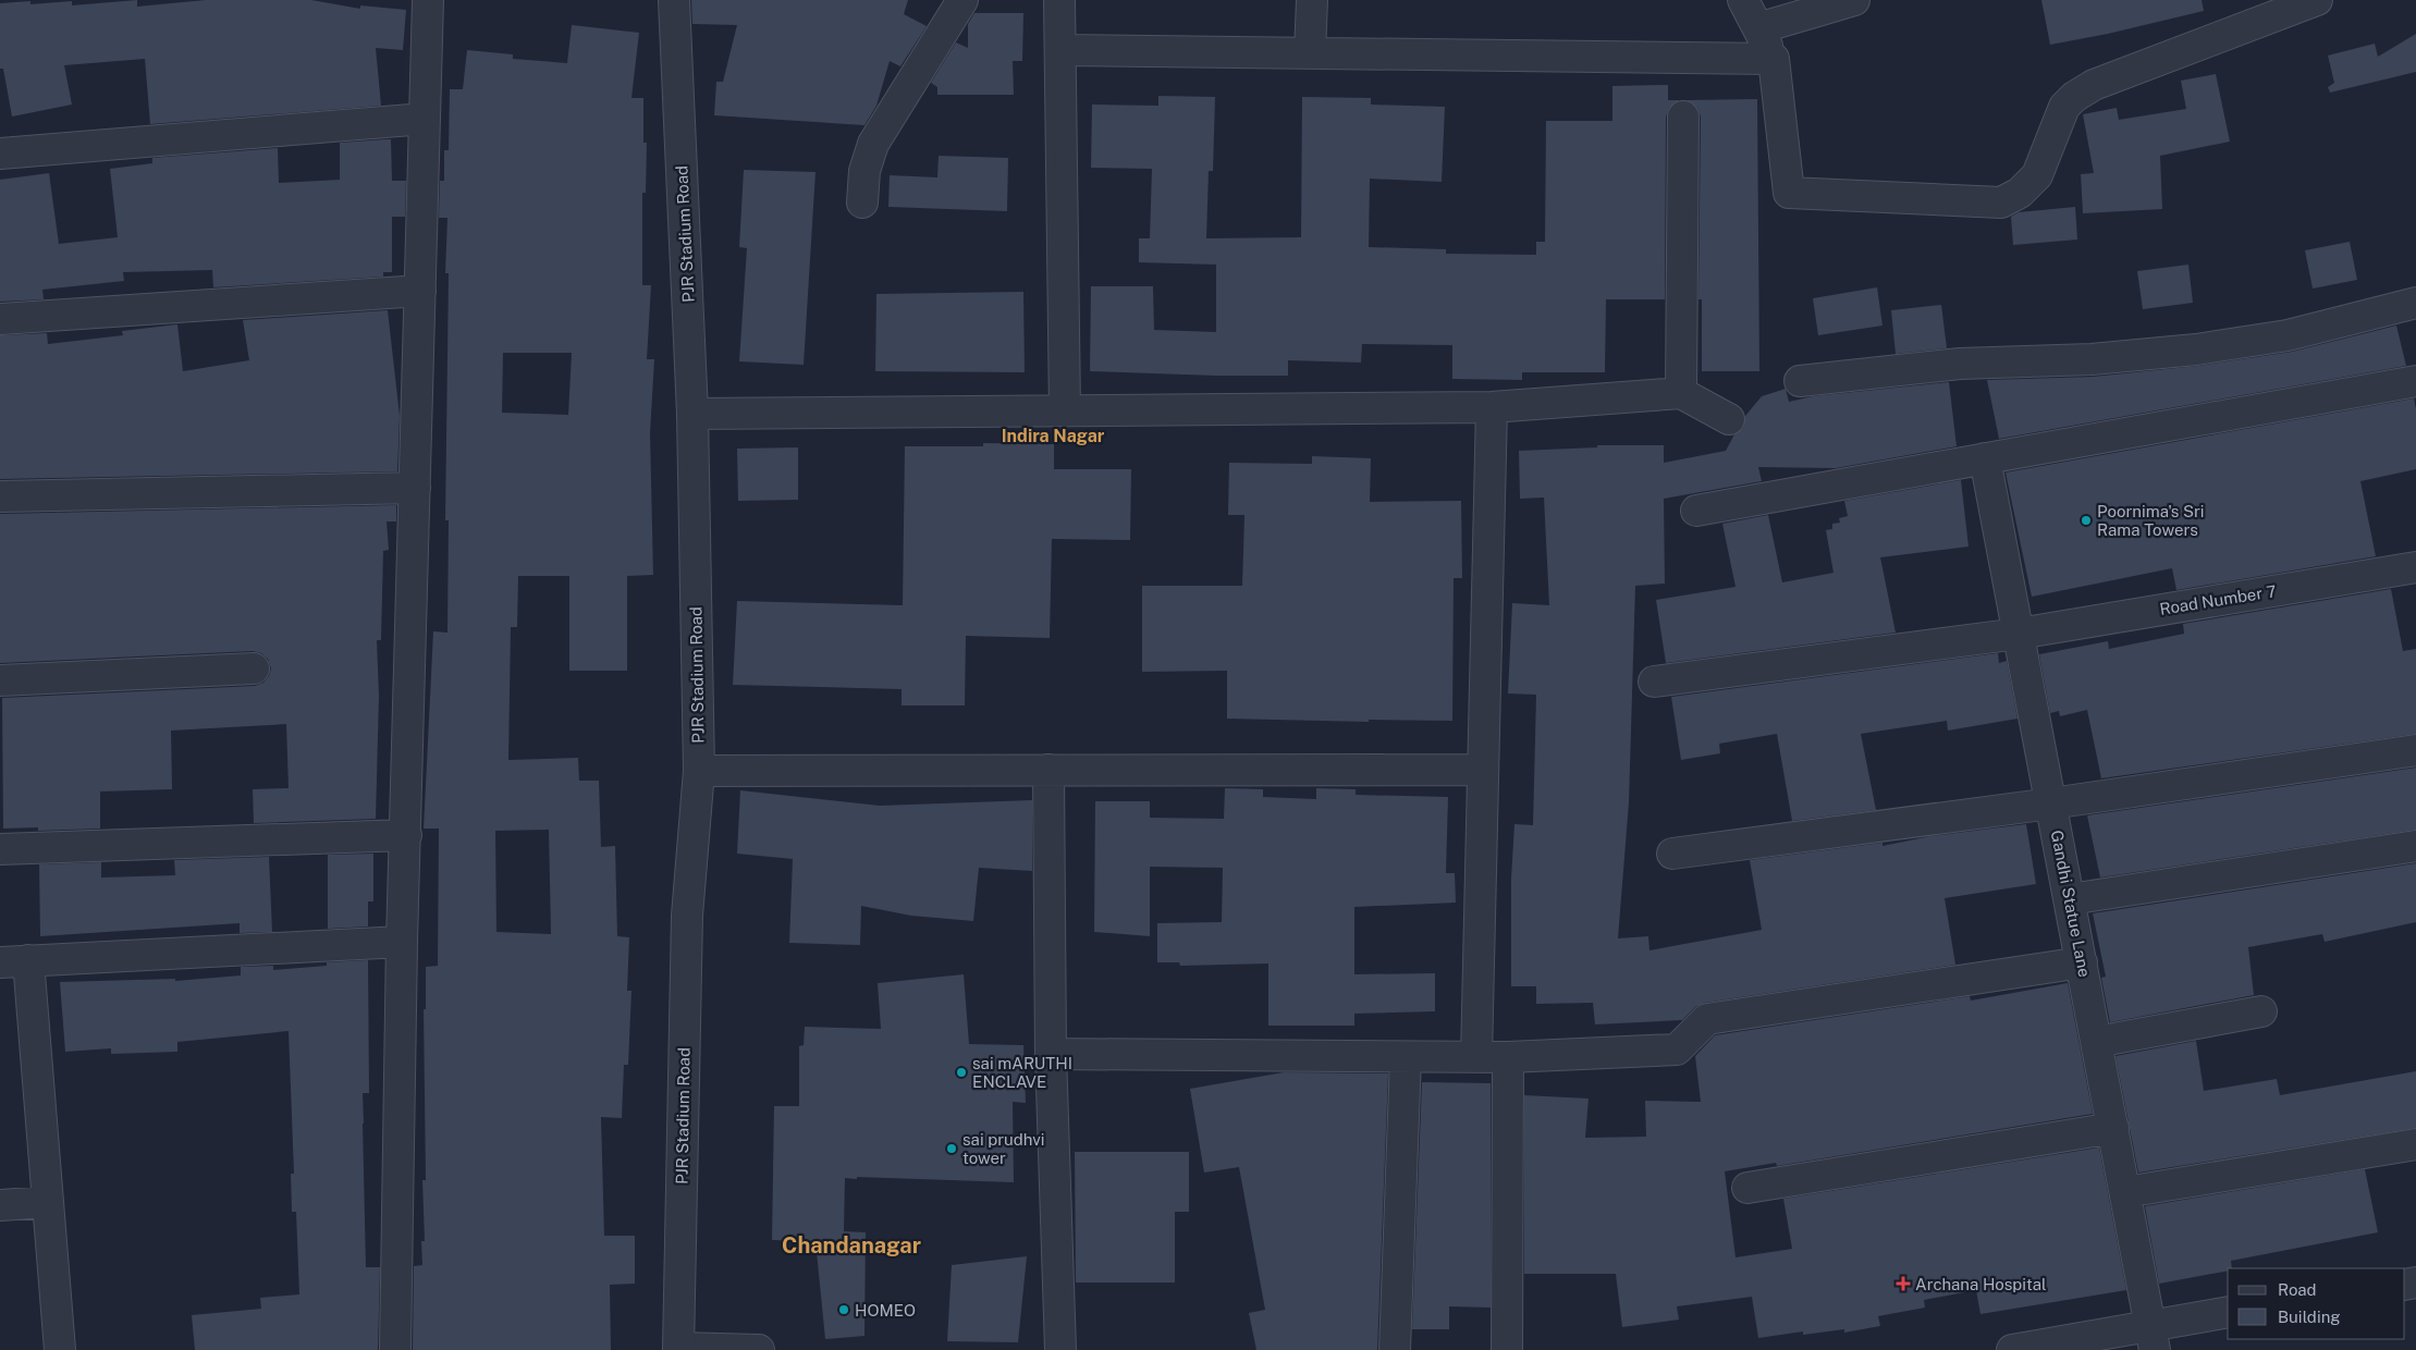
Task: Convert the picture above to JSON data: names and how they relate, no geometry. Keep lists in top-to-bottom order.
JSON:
{
  "streets": {
    "street": ["PJR Stadium Road", "Road Number 7", "Gandhi Statue Lane"]
  },
  "crossings": [
    ["Road Number 7", "Gandhi Statue Lane"]
  ],
  "districts": ["Indira Nagar", "Chandanagar"],
  "places": {
    "other": [
      "Poornima's Sri Rama Towers",
      "sai mARUTHI ENCLAVE",
      "sai prudhvi tower",
      "HOMEO"
    ],
    "health": ["Archana Hospital"]
  },
  "legend": ["Road", "Building"]
}
